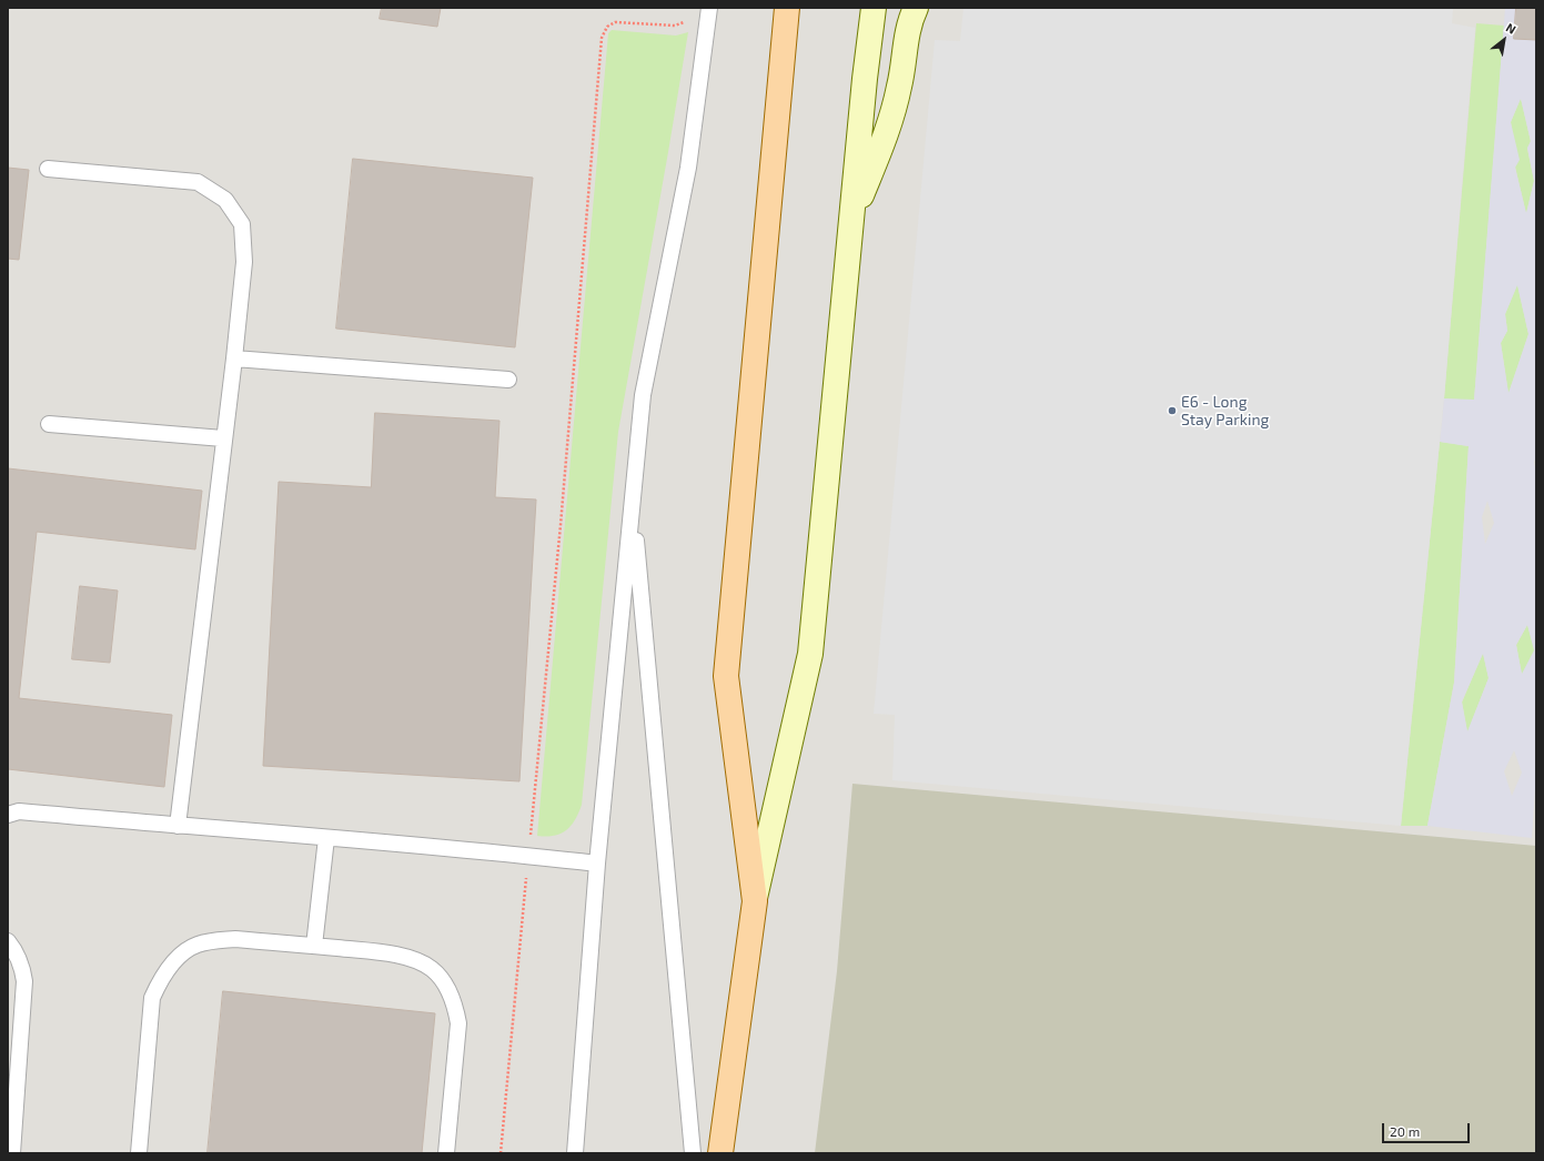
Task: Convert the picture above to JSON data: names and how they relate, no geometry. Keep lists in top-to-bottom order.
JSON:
{
  "places": ["E6 - Long Stay Parking"],
  "scale_bar": "20 m",
  "north": "top right"
}
